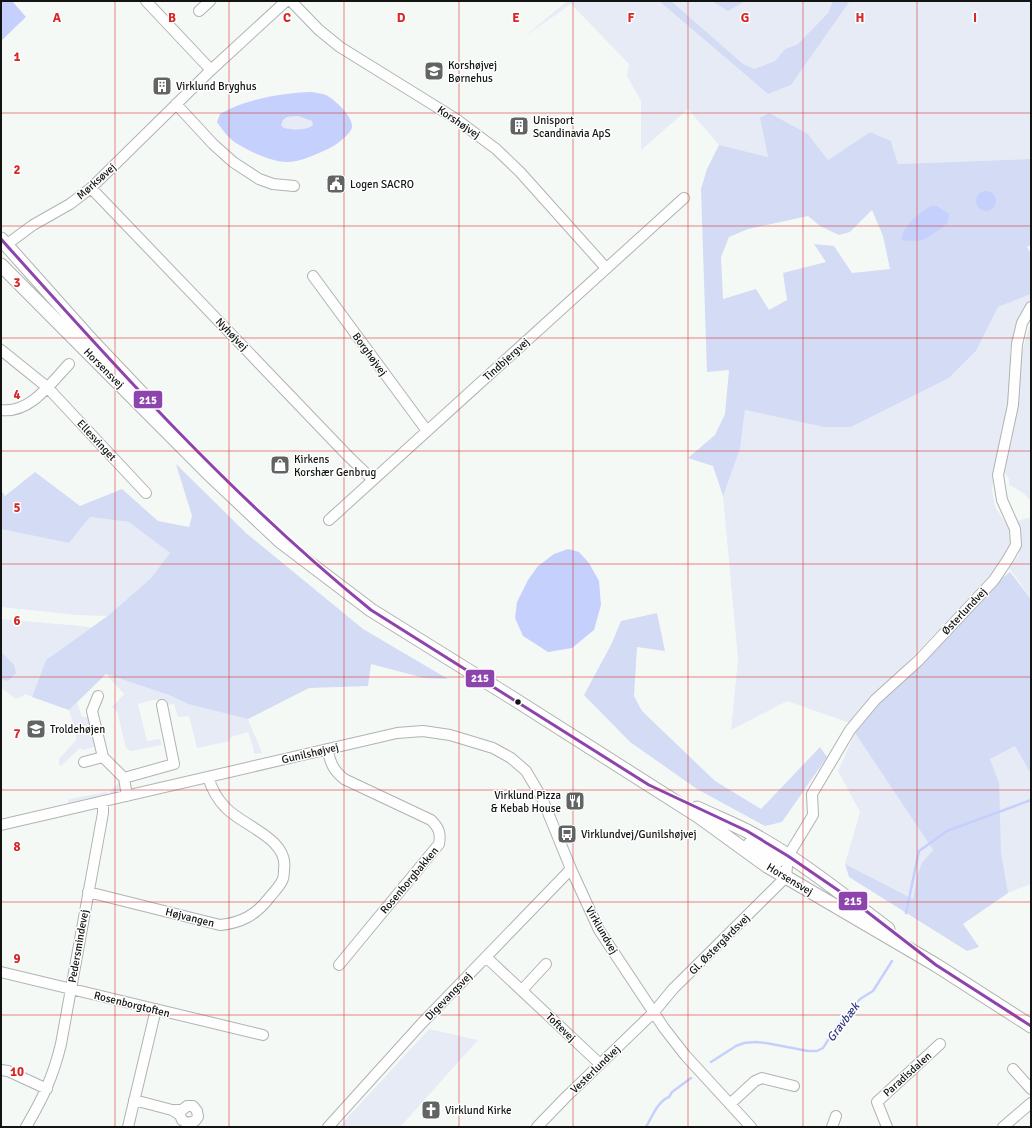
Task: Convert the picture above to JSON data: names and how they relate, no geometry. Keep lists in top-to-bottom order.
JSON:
{
  "streets": {
    "main road": ["Horsensvej"],
    "street": [
      "Korshøjvej",
      "Mørksøvej",
      "Nyhøjvej",
      "Borghøjvej",
      "Tindbjergvej",
      "Ellesvinget",
      "Østerlundvej",
      "Gunilshøjvej",
      "Rosenborgbakken",
      "Højvangen",
      "Virklundvej",
      "Gl. Østergårdsvej",
      "Pedersmindevej",
      "Digevangsvej",
      "Rosenborgtoften",
      "Toftevej",
      "Vesterlundvej",
      "Paradisdalen"
    ]
  },
  "crossings": [
    ["Korshøjvej", "Tindbjergvej"],
    ["Mørksøvej", "Nyhøjvej"],
    ["Mørksøvej", "Horsensvej"],
    ["Nyhøjvej", "Tindbjergvej"],
    ["Borghøjvej", "Tindbjergvej"],
    ["Horsensvej", "Østerlundvej"],
    ["Horsensvej", "Gl. Østergårdsvej"],
    ["Østerlundvej", "Gl. Østergårdsvej"],
    ["Gunilshøjvej", "Rosenborgbakken"],
    ["Gunilshøjvej", "Højvangen"],
    ["Gunilshøjvej", "Virklundvej"],
    ["Gunilshøjvej", "Pedersmindevej"],
    ["Højvangen", "Pedersmindevej"],
    ["Virklundvej", "Gl. Østergårdsvej"],
    ["Virklundvej", "Digevangsvej"],
    ["Virklundvej", "Vesterlundvej"],
    ["Gl. Østergårdsvej", "Vesterlundvej"],
    ["Pedersmindevej", "Rosenborgtoften"],
    ["Digevangsvej", "Toftevej"],
    ["Toftevej", "Vesterlundvej"]
  ],
  "water": ["Gravbæk"],
  "places": {
    "school or university": ["Korshøjvej Børnehus", "Troldehøjen"],
    "building": ["Virklund Bryghus", "Unisport Scandinavia ApS"],
    "public building": ["Logen SACRO"],
    "shop": ["Kirkens Korshær Genbrug"],
    "restaurant": ["Virklund Pizza & Kebab House"],
    "bus stop": ["Virklundvej/Gunilshøjvej"],
    "church": ["Virklund Kirke"]
  },
  "lines": ["transit line 215"],
  "grid": {
    "columns": [
      "A",
      "B",
      "C",
      "D",
      "E",
      "F",
      "G",
      "H",
      "I"
    ],
    "rows": [
      "1",
      "2",
      "3",
      "4",
      "5",
      "6",
      "7",
      "8",
      "9",
      "10"
    ]
  }
}
